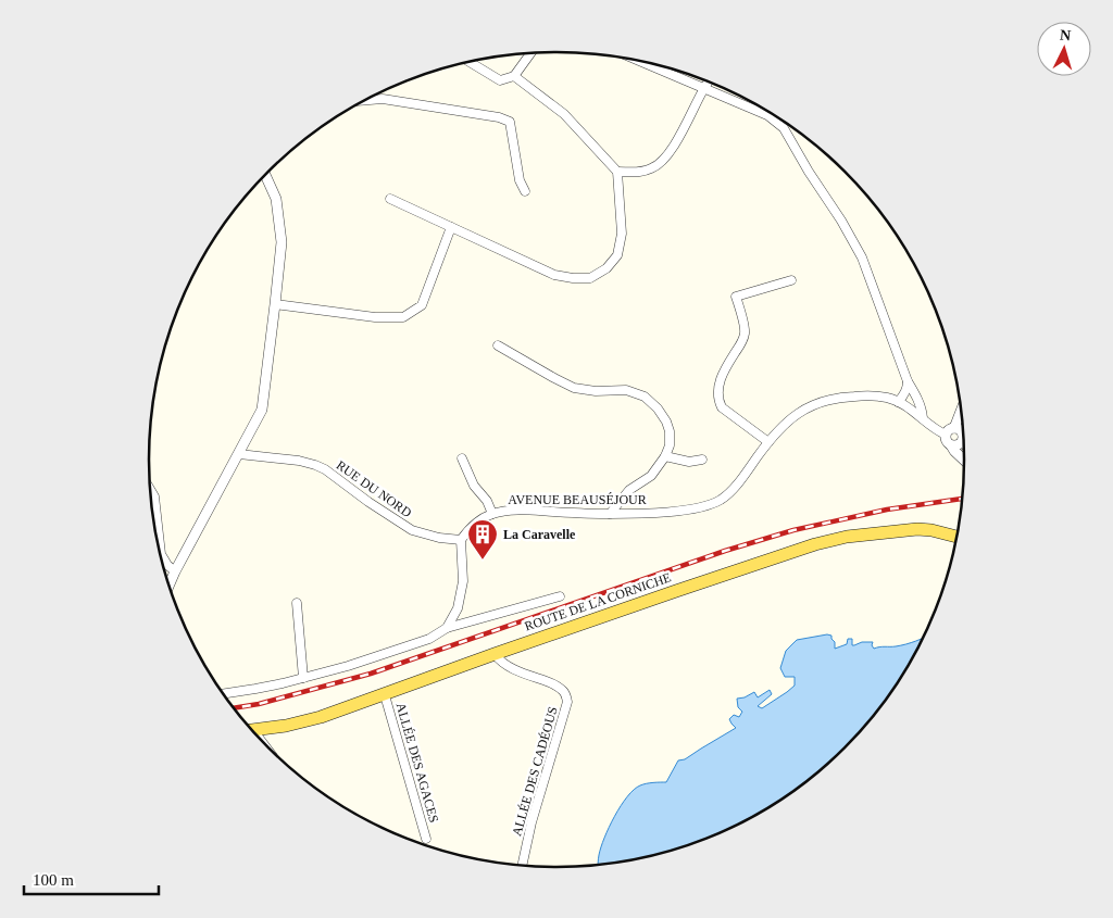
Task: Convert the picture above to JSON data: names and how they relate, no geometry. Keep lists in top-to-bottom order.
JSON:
{
  "streets": {
    "main road": ["ROUTE DE LA CORNICHE"],
    "street": [
      "RUE DU NORD",
      "AVENUE BEAUSÉJOUR",
      "ALLÉE DES AGACES",
      "ALLÉE DES CADÉOUS"
    ]
  },
  "crossings": [
    ["RUE DU NORD", "AVENUE BEAUSÉJOUR"],
    ["ROUTE DE LA CORNICHE", "ALLÉE DES AGACES"],
    ["ROUTE DE LA CORNICHE", "ALLÉE DES CADÉOUS"]
  ],
  "places": {
    "building": ["La Caravelle"]
  },
  "scale_bar": "100 m",
  "north": "top"
}
